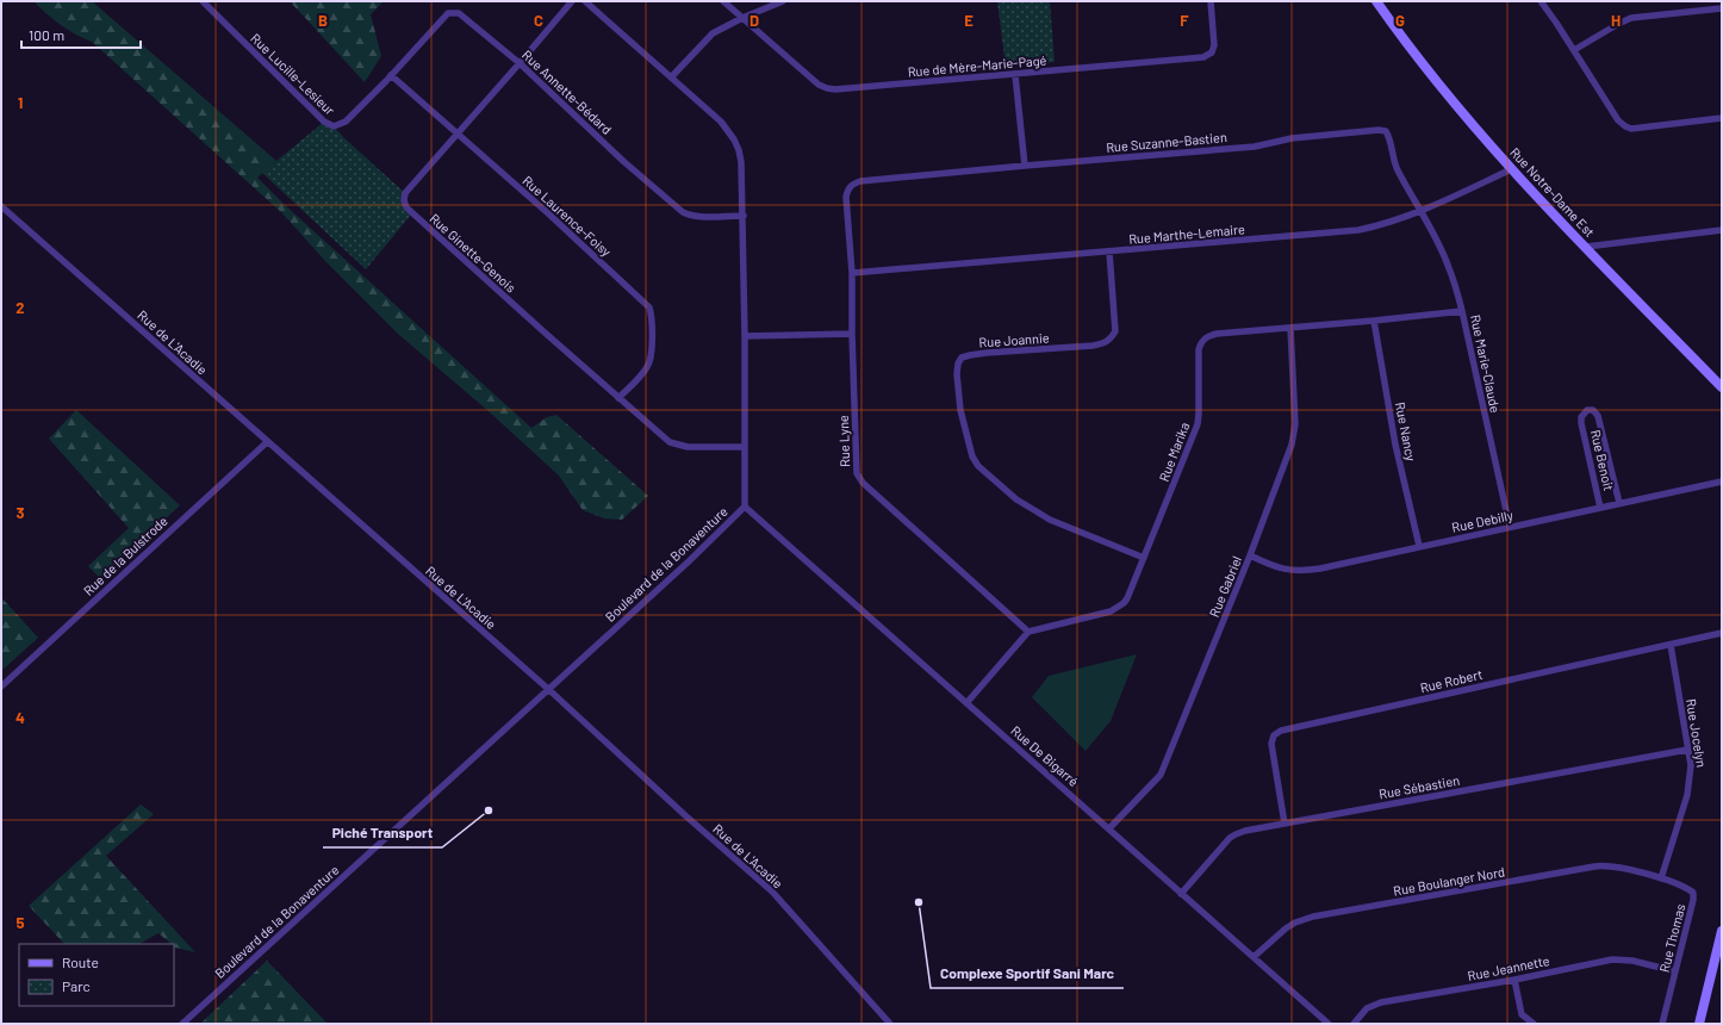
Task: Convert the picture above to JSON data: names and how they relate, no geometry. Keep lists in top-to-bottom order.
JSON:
{
  "streets": {
    "street": [
      "Rue de Mère-Marie-Pagé",
      "Rue Lucille-Lesieur",
      "Rue Annette-Bédard",
      "Rue Suzanne-Bastien",
      "Rue Notre-Dame Est",
      "Rue Laurence-Foisy",
      "Rue Marthe-Lemaire",
      "Rue Ginette-Genois",
      "Rue Joannie",
      "Rue de L'Acadie",
      "Rue Marie-Claude",
      "Rue Nancy",
      "Rue Lyne",
      "Rue Marika",
      "Rue Benoit",
      "Rue Debilly",
      "Rue de la Bulstrode",
      "Boulevard de la Bonaventure",
      "Rue Gabriel",
      "Rue Robert",
      "Rue Jocelyn",
      "Rue De Bigarré",
      "Rue Sébastien",
      "Rue Boulanger Nord",
      "Rue Thomas",
      "Rue Jeannette"
    ]
  },
  "crossings": [
    ["Rue Lucille-Lesieur", "Rue Annette-Bédard"],
    ["Rue Lucille-Lesieur", "Rue Laurence-Foisy"],
    ["Rue Annette-Bédard", "Rue Laurence-Foisy"],
    ["Rue Annette-Bédard", "Rue Ginette-Genois"],
    ["Rue Annette-Bédard", "Boulevard de la Bonaventure"],
    ["Rue Suzanne-Bastien", "Rue Marthe-Lemaire"],
    ["Rue Suzanne-Bastien", "Rue Marie-Claude"],
    ["Rue Suzanne-Bastien", "Rue Lyne"],
    ["Rue Notre-Dame Est", "Rue Marthe-Lemaire"],
    ["Rue Laurence-Foisy", "Rue Ginette-Genois"],
    ["Rue Marthe-Lemaire", "Rue Joannie"],
    ["Rue Marthe-Lemaire", "Rue Marie-Claude"],
    ["Rue Marthe-Lemaire", "Rue Lyne"],
    ["Rue Ginette-Genois", "Boulevard de la Bonaventure"],
    ["Rue Joannie", "Rue Marika"],
    ["Rue de L'Acadie", "Rue de la Bulstrode"],
    ["Rue de L'Acadie", "Boulevard de la Bonaventure"],
    ["Rue Marie-Claude", "Rue Marika"],
    ["Rue Marie-Claude", "Rue Debilly"],
    ["Rue Nancy", "Rue Marika"],
    ["Rue Nancy", "Rue Debilly"],
    ["Rue Lyne", "Rue Marika"],
    ["Rue Marika", "Rue Gabriel"],
    ["Rue Benoit", "Rue Debilly"],
    ["Rue Debilly", "Rue Gabriel"],
    ["Boulevard de la Bonaventure", "Rue De Bigarré"],
    ["Rue Gabriel", "Rue De Bigarré"],
    ["Rue Robert", "Rue Jocelyn"],
    ["Rue Robert", "Rue Sébastien"],
    ["Rue Jocelyn", "Rue Sébastien"],
    ["Rue Jocelyn", "Rue Boulanger Nord"],
    ["Rue Jocelyn", "Rue Thomas"],
    ["Rue De Bigarré", "Rue Sébastien"],
    ["Rue De Bigarré", "Rue Boulanger Nord"],
    ["Rue Boulanger Nord", "Rue Thomas"],
    ["Rue Thomas", "Rue Jeannette"]
  ],
  "places": ["Piché Transport", "Complexe Sportif Sani Marc"],
  "legend": ["Route", "Parc"],
  "scale_bar": "100 m",
  "grid": {
    "columns": [
      "B",
      "C",
      "D",
      "E",
      "F",
      "G",
      "H"
    ],
    "rows": [
      "1",
      "2",
      "3",
      "4",
      "5"
    ]
  }
}
